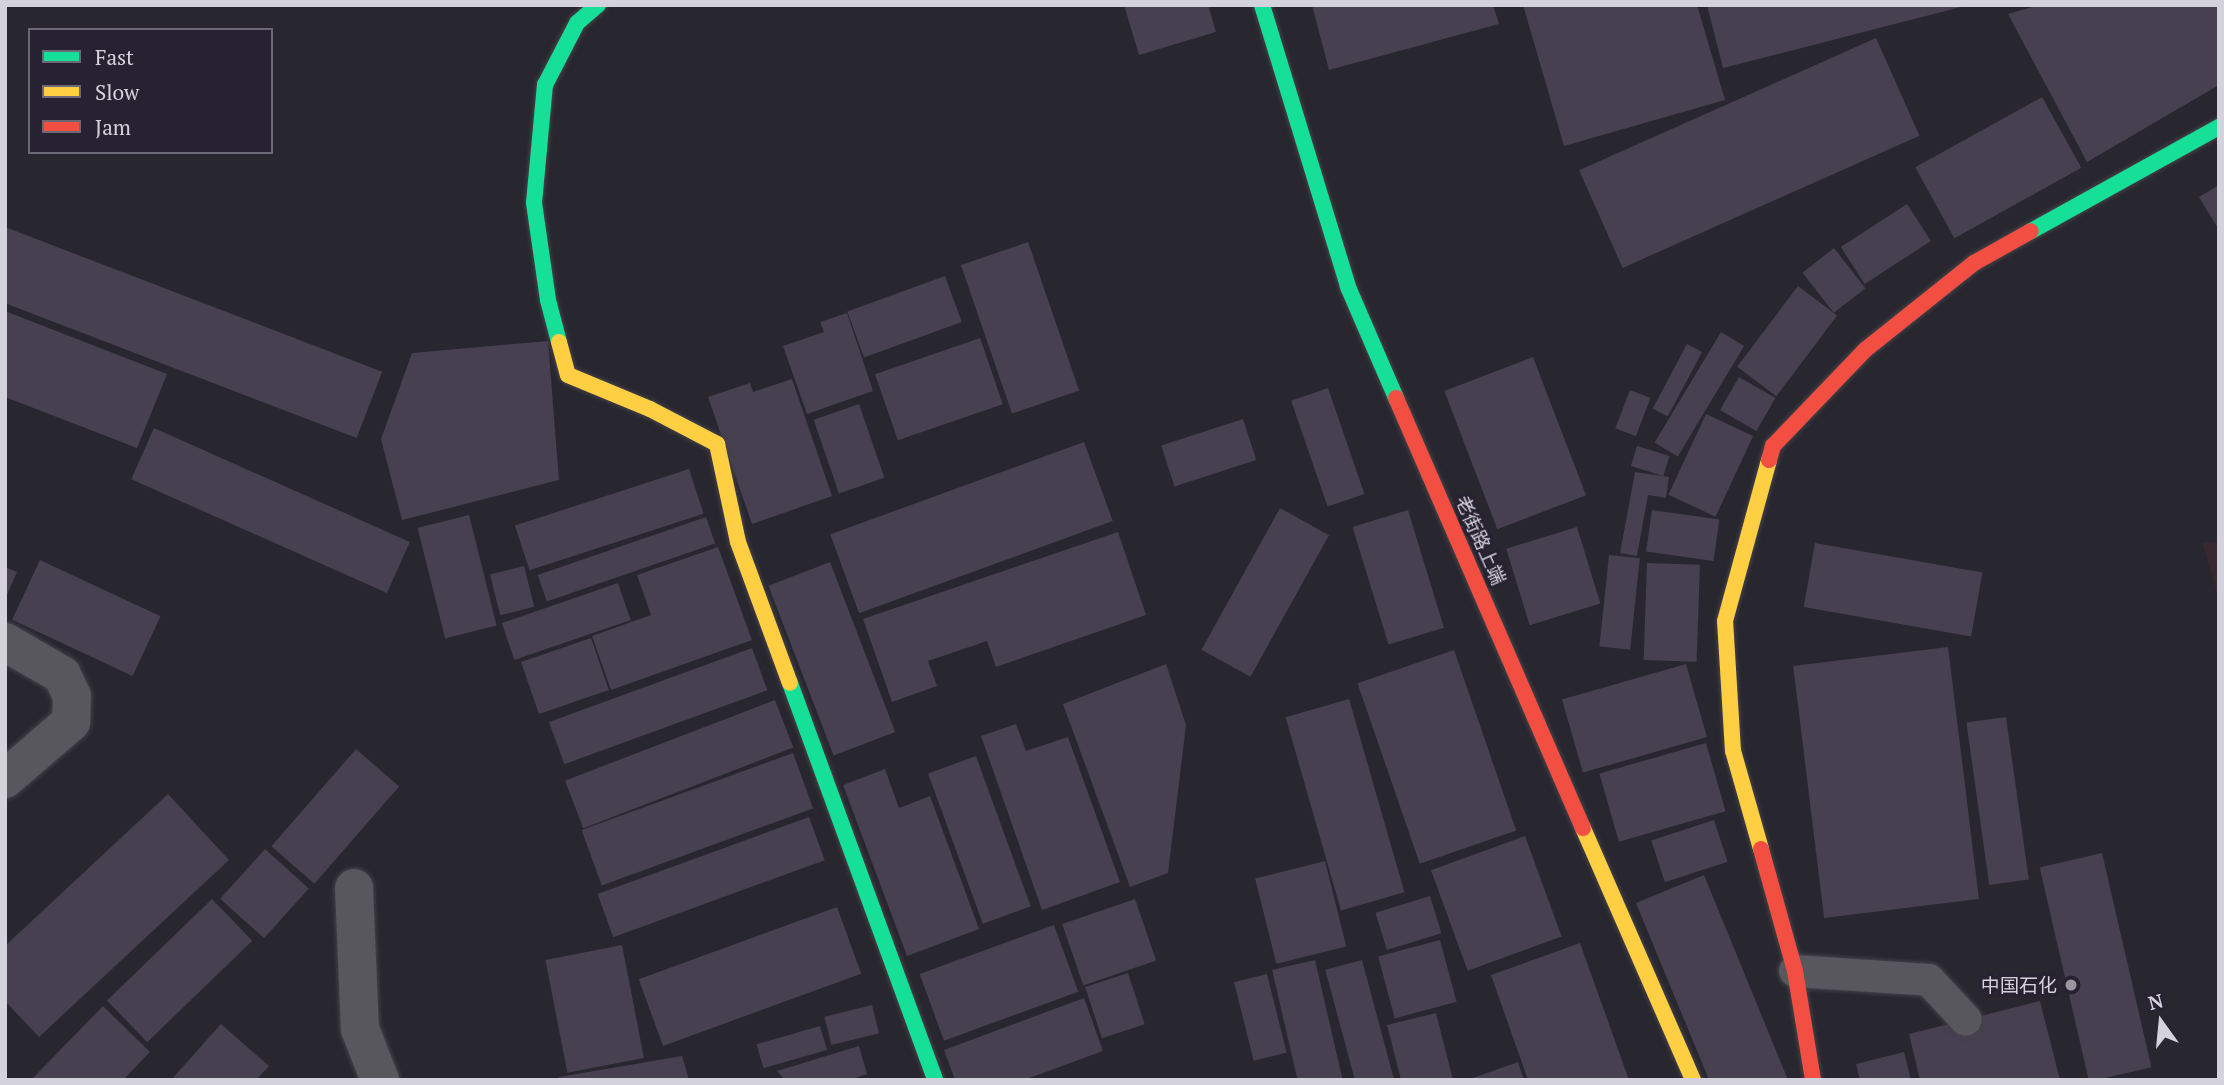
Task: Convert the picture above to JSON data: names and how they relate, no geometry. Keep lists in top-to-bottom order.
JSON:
{
  "streets": {
    "street": ["老街路上端"]
  },
  "places": ["中国石化"],
  "legend": ["Fast", "Slow", "Jam"],
  "north": "top"
}
